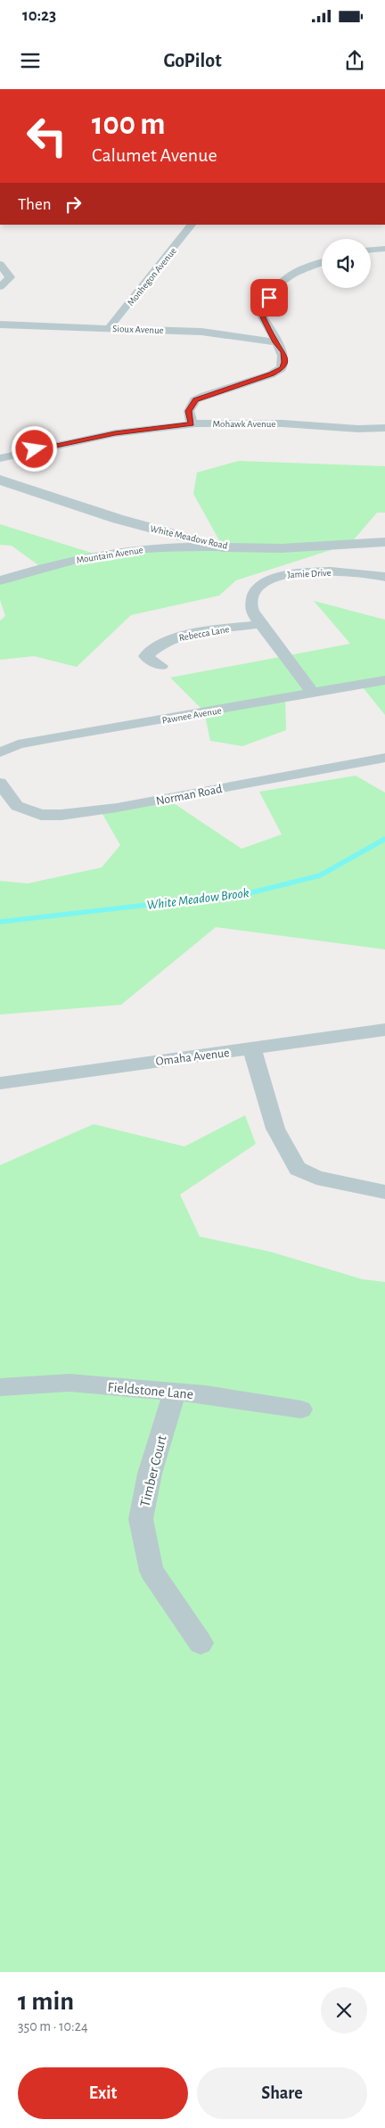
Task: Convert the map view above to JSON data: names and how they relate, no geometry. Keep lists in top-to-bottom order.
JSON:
{
  "streets": {
    "street": [
      "Monhegon Avenue",
      "Sioux Avenue",
      "Mohawk Avenue",
      "White Meadow Road",
      "Mountain Avenue",
      "Jamie Drive",
      "Rebecca Lane",
      "Pawnee Avenue",
      "Norman Road",
      "Omaha Avenue",
      "Fieldstone Lane",
      "Timber Court"
    ]
  },
  "crossings": [
    ["Monhegon Avenue", "Sioux Avenue"],
    ["White Meadow Road", "Mountain Avenue"],
    ["Jamie Drive", "Rebecca Lane"],
    ["Jamie Drive", "Pawnee Avenue"],
    ["Fieldstone Lane", "Timber Court"]
  ],
  "water": ["White Meadow Brook"],
  "page": {
    "status": "10:23",
    "header": "GoPilot",
    "turn": ["100 m", "Calumet Avenue"],
    "then": "Then",
    "heading": ["1 min", "350 m · 10:24"],
    "buttons": ["Exit", "Share"]
  }
}
